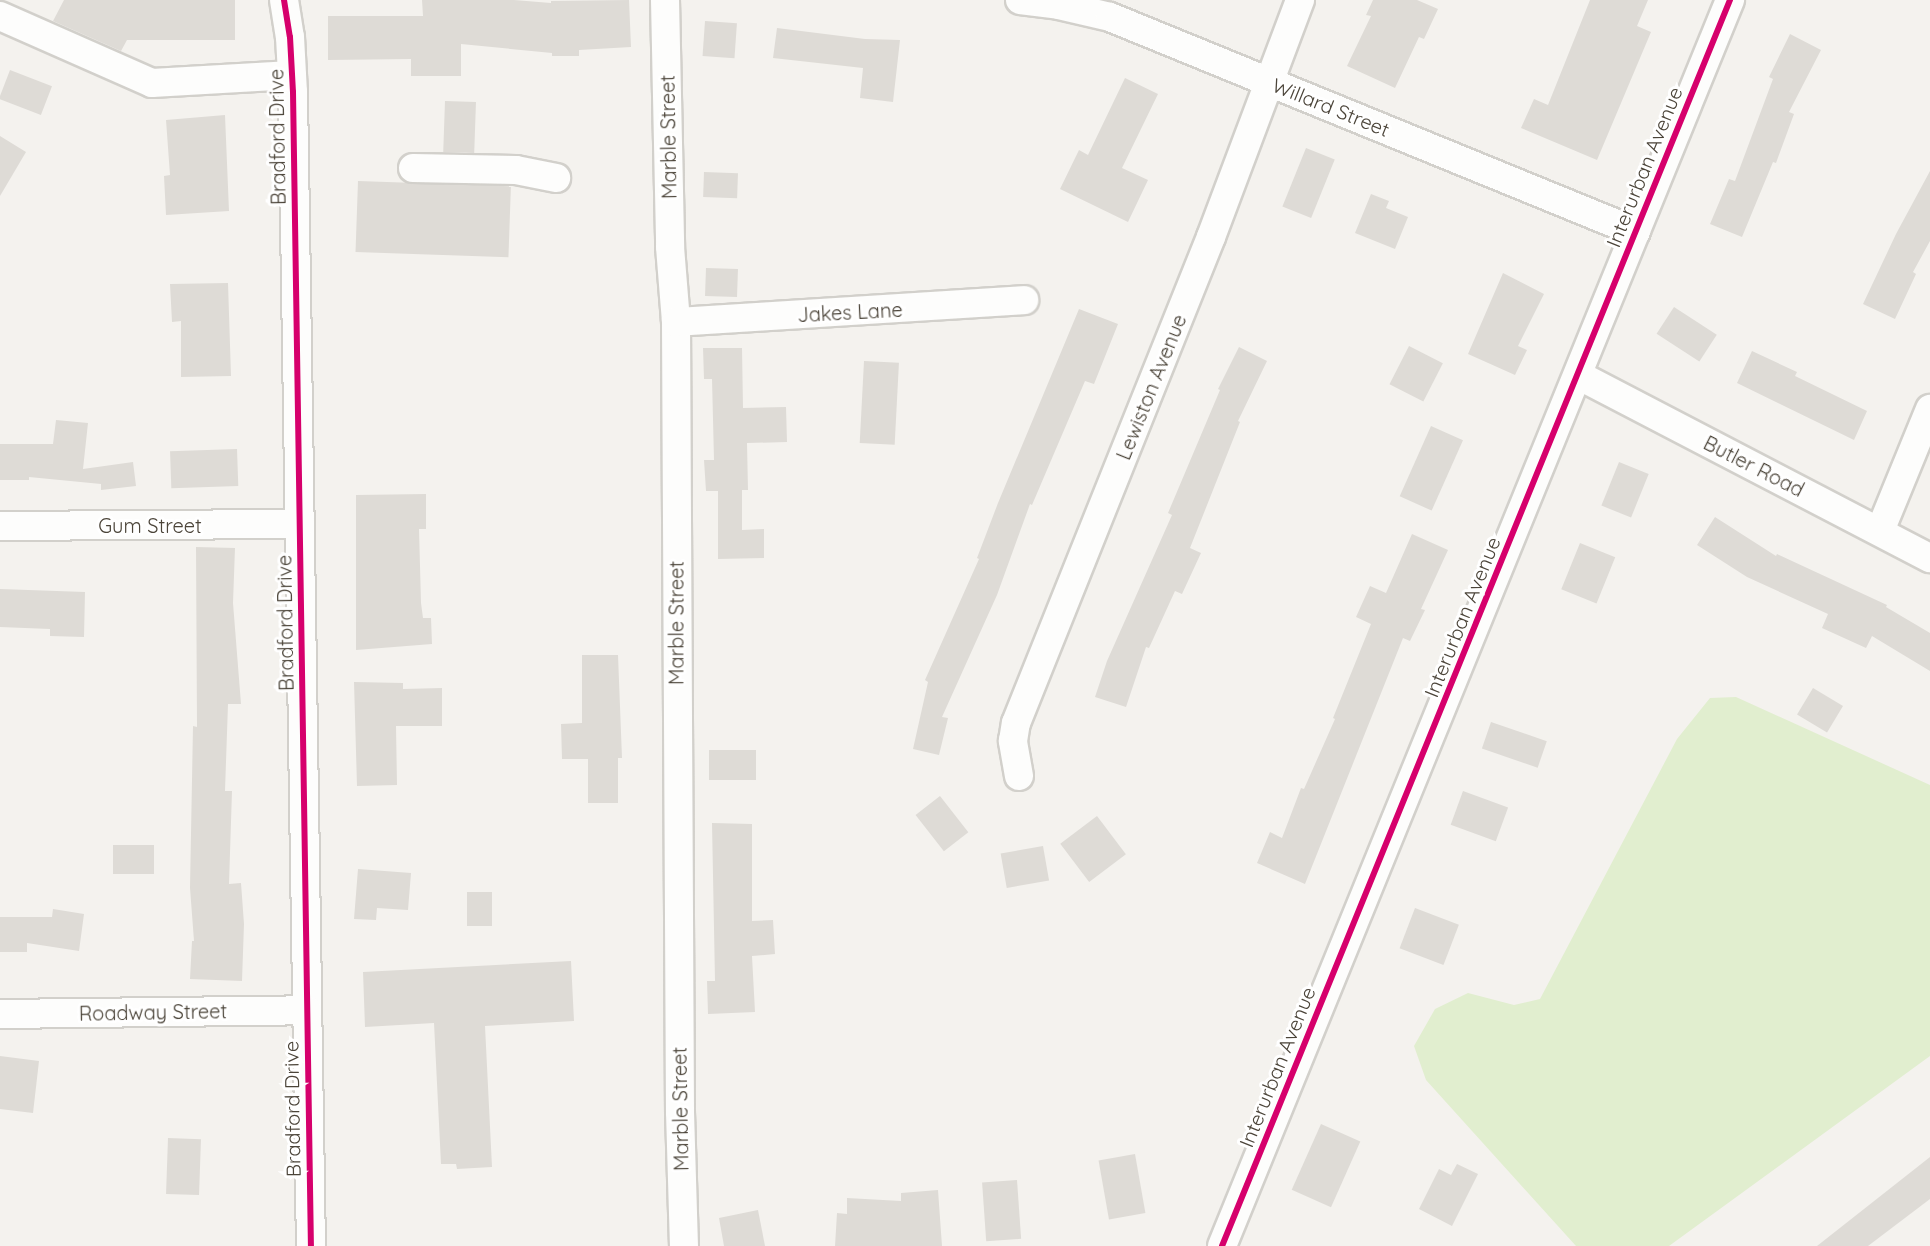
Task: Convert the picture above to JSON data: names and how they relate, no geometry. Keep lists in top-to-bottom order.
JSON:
{
  "streets": {
    "street": [
      "Willard Street",
      "Bradford Drive",
      "Marble Street",
      "Interurban Avenue",
      "Jakes Lane",
      "Lewiston Avenue",
      "Butler Road",
      "Gum Street",
      "Roadway Street"
    ]
  },
  "crossings": [
    ["Willard Street", "Interurban Avenue"],
    ["Willard Street", "Lewiston Avenue"],
    ["Bradford Drive", "Gum Street"],
    ["Bradford Drive", "Roadway Street"],
    ["Marble Street", "Jakes Lane"],
    ["Interurban Avenue", "Butler Road"]
  ]
}
